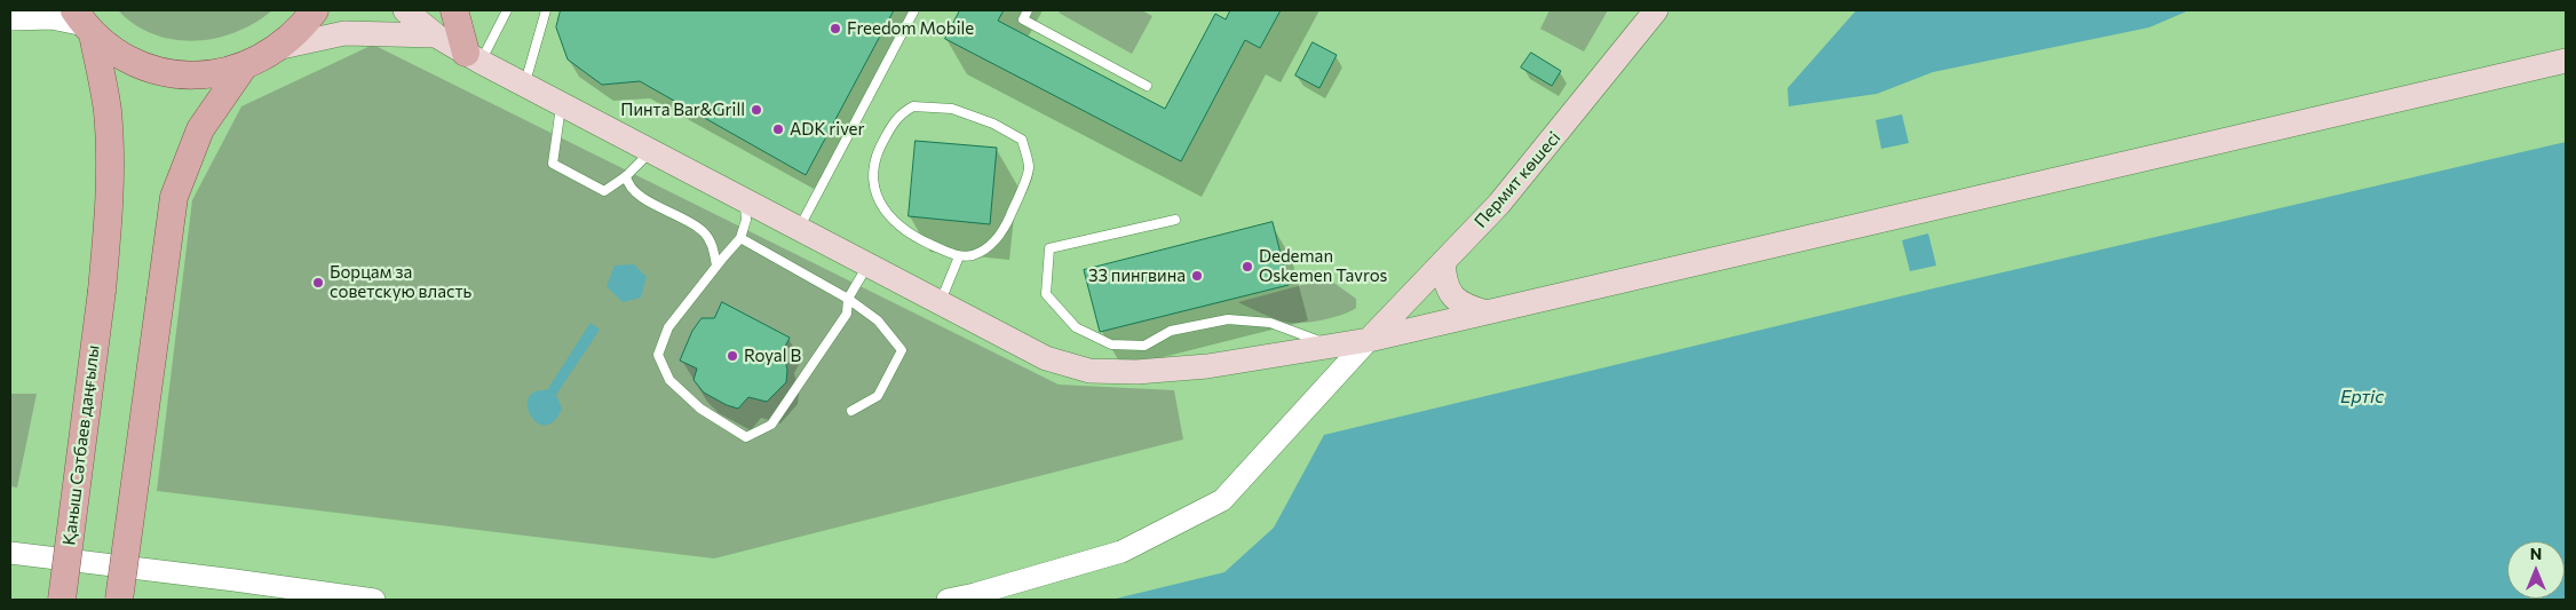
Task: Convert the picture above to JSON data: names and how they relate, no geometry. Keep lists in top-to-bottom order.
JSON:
{
  "streets": {
    "main road": ["Пермит көшесі", "Қаныш Сәтбаев даңғылы"]
  },
  "water": ["Ертіс"],
  "places": [
    "Freedom Mobile",
    "Пинта Bar&Grill",
    "ADK river",
    "Dedeman Oskemen Tavros",
    "33 пингвина",
    "Борцам за советскую власть",
    "Royal B"
  ],
  "north": "top"
}
